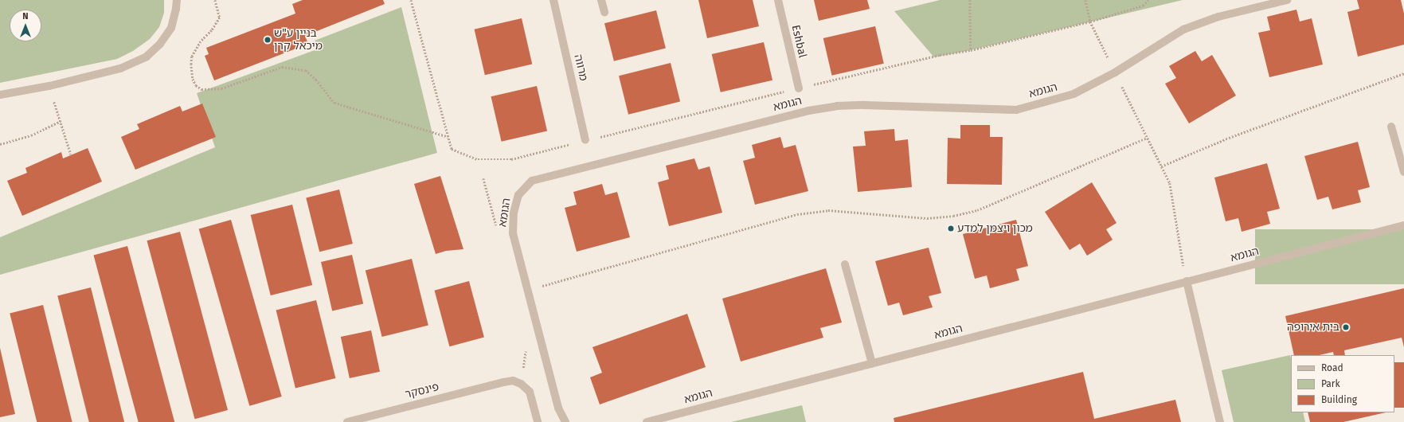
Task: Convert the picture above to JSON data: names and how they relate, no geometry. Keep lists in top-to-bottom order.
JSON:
{
  "streets": {
    "street": [
      "Eshbal",
      "מרווה",
      "הגומא",
      "פינסקר"
    ]
  },
  "places": ["בניין ע\"ש מיכאל קרן", "מכון ויצמן למדע", "בית אירופה"],
  "legend": ["Road", "Park", "Building"],
  "north": "top"
}
